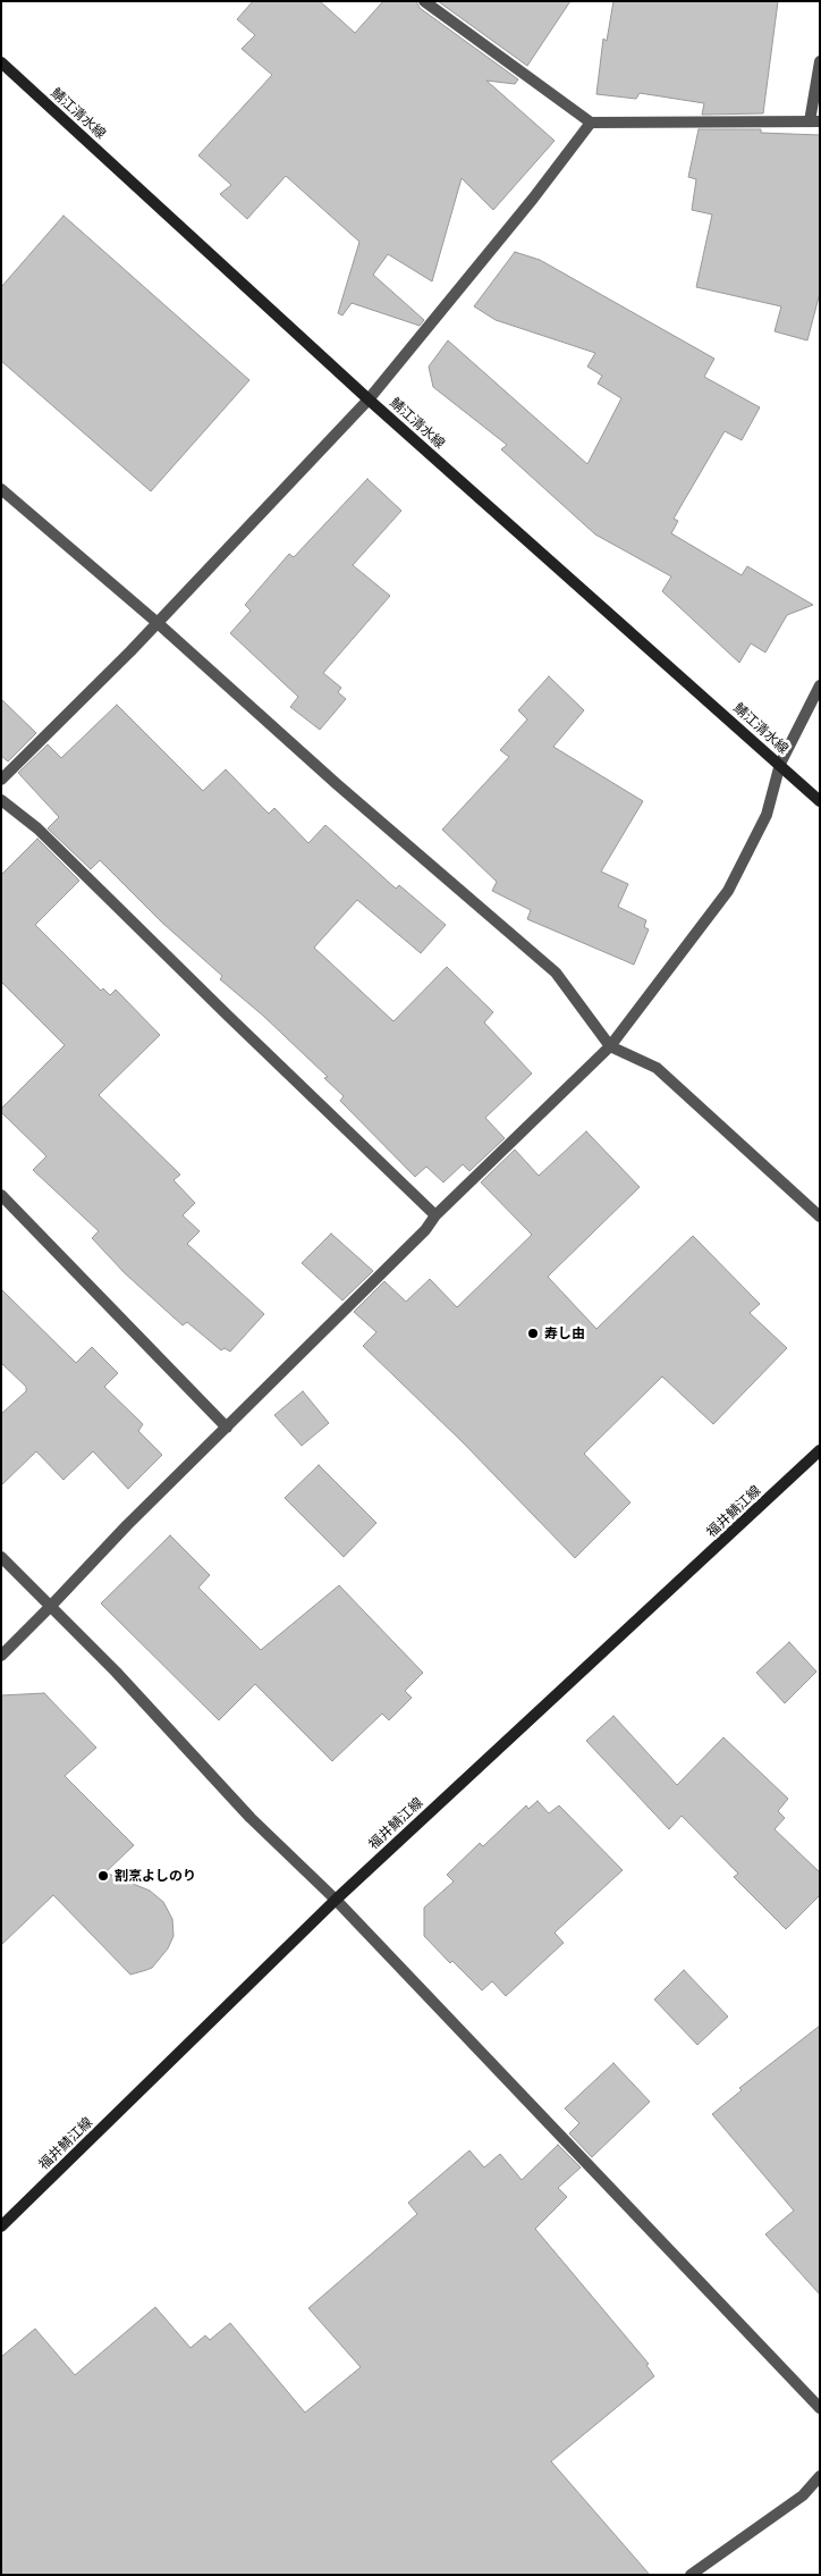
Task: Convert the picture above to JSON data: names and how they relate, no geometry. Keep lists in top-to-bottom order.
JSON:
{
  "streets": {
    "main road": ["鯖江清水線", "福井鯖江線"]
  },
  "places": ["寿し由", "割烹よしのり"]
}
